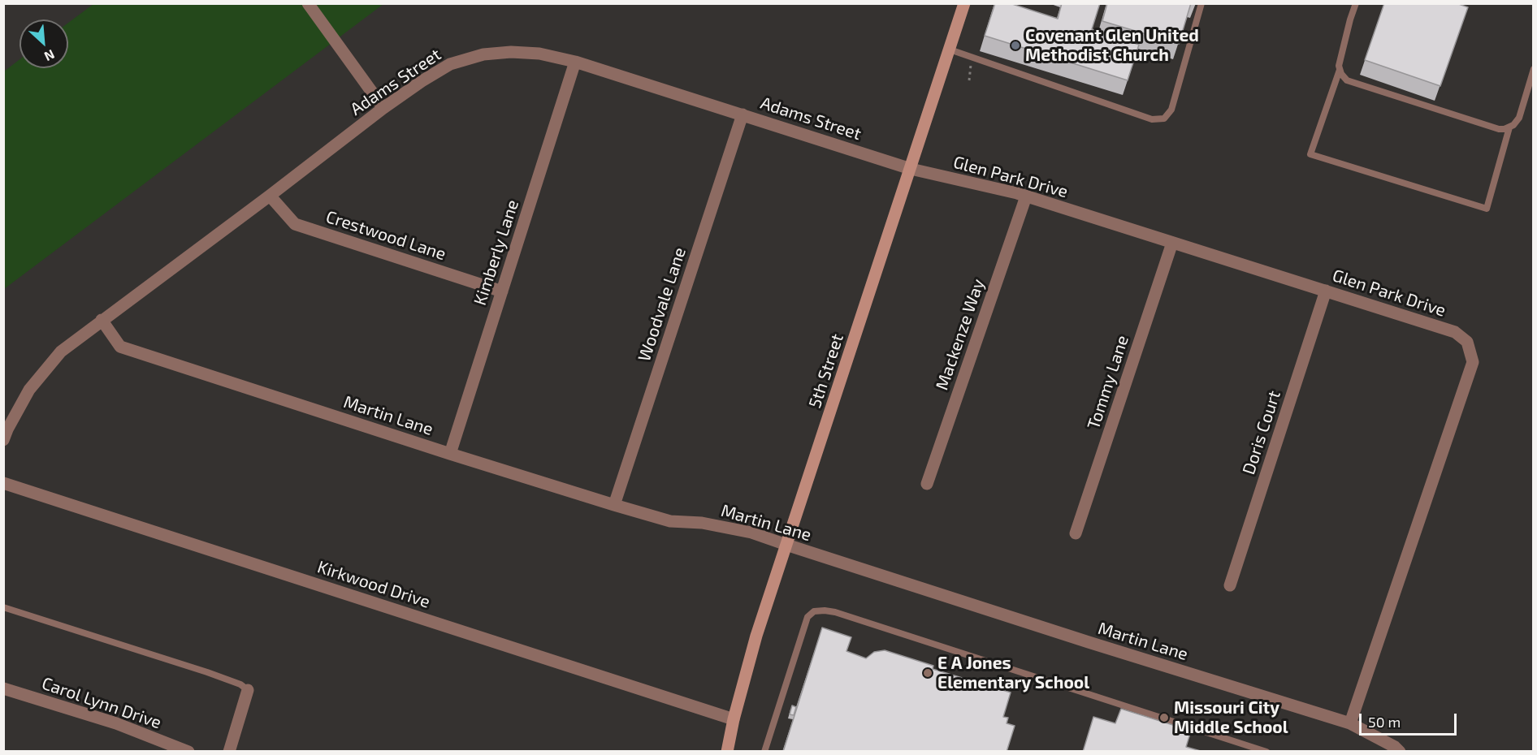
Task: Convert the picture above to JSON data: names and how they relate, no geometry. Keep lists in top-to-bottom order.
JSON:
{
  "streets": {
    "main road": ["5th Street"],
    "street": [
      "Adams Street",
      "Glen Park Drive",
      "Crestwood Lane",
      "Kimberly Lane",
      "Woodvale Lane",
      "Mackenze Way",
      "Tommy Lane",
      "Martin Lane",
      "Doris Court",
      "Kirkwood Drive",
      "Carol Lynn Drive"
    ]
  },
  "crossings": [
    ["Adams Street", "Glen Park Drive"],
    ["Adams Street", "Crestwood Lane"],
    ["Adams Street", "Kimberly Lane"],
    ["Adams Street", "Woodvale Lane"],
    ["Adams Street", "5th Street"],
    ["Adams Street", "Martin Lane"],
    ["Glen Park Drive", "Mackenze Way"],
    ["Glen Park Drive", "5th Street"],
    ["Glen Park Drive", "Tommy Lane"],
    ["Glen Park Drive", "Martin Lane"],
    ["Glen Park Drive", "Doris Court"],
    ["Crestwood Lane", "Kimberly Lane"],
    ["Kimberly Lane", "Martin Lane"],
    ["Woodvale Lane", "Martin Lane"],
    ["5th Street", "Martin Lane"],
    ["5th Street", "Kirkwood Drive"]
  ],
  "places": ["Covenant Glen United Methodist Church", "E A Jones Elementary School", "Missouri City Middle School"],
  "scale_bar": "50 m",
  "north": "bottom right"
}
